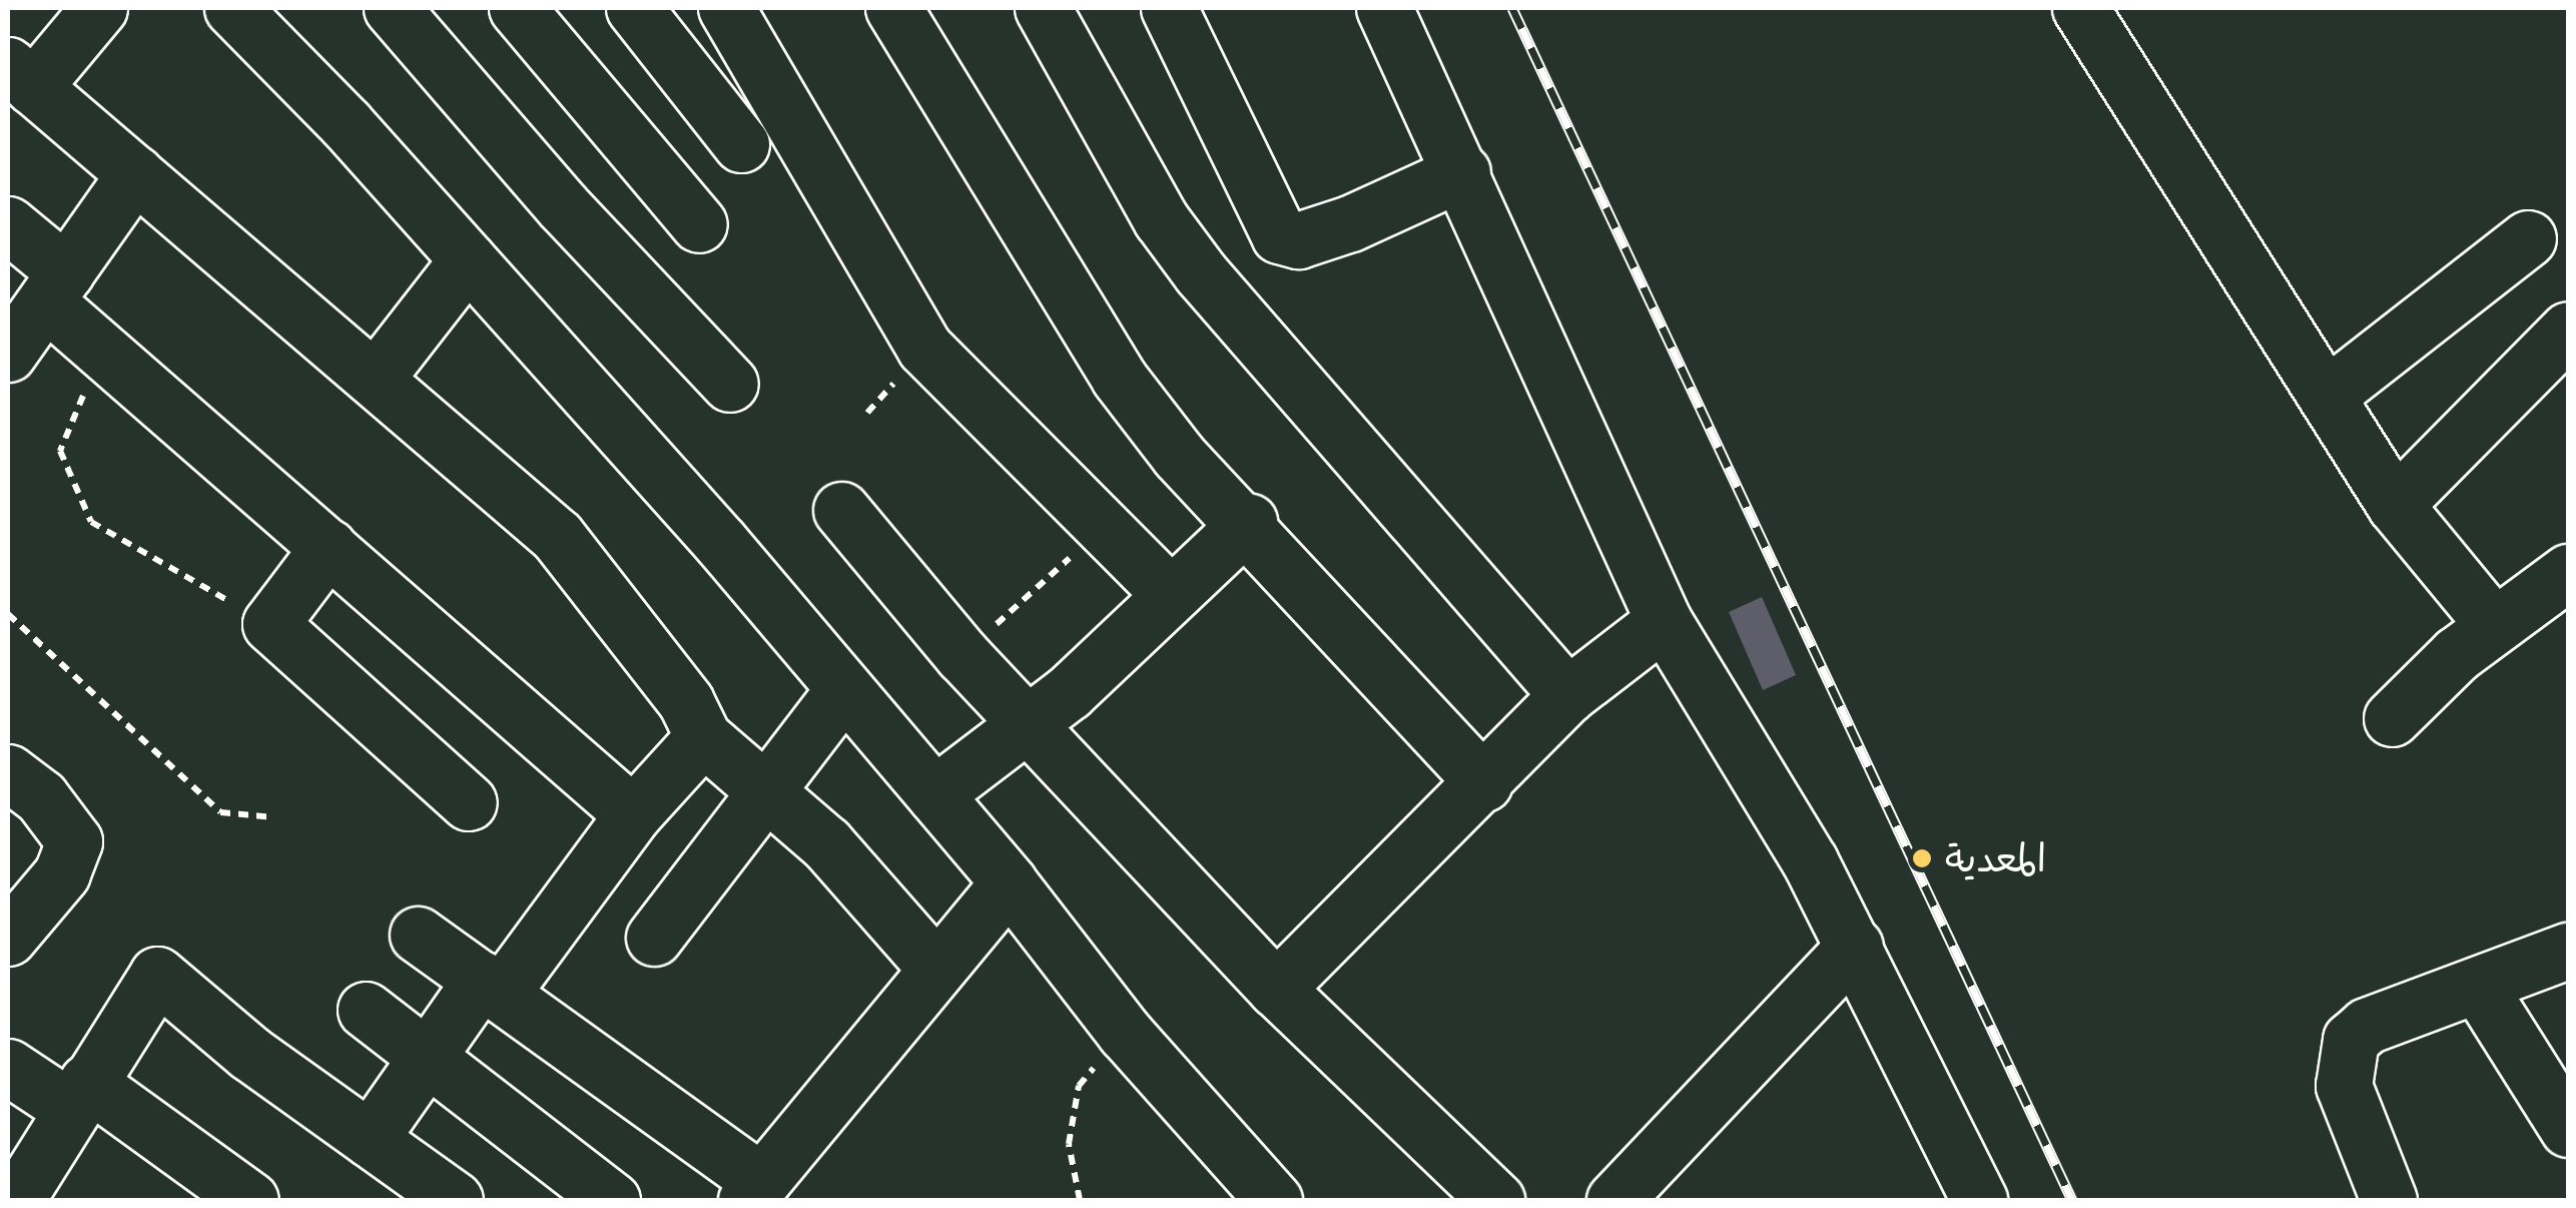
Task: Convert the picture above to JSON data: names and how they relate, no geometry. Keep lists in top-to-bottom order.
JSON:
{
  "places": ["المعدية"]
}
